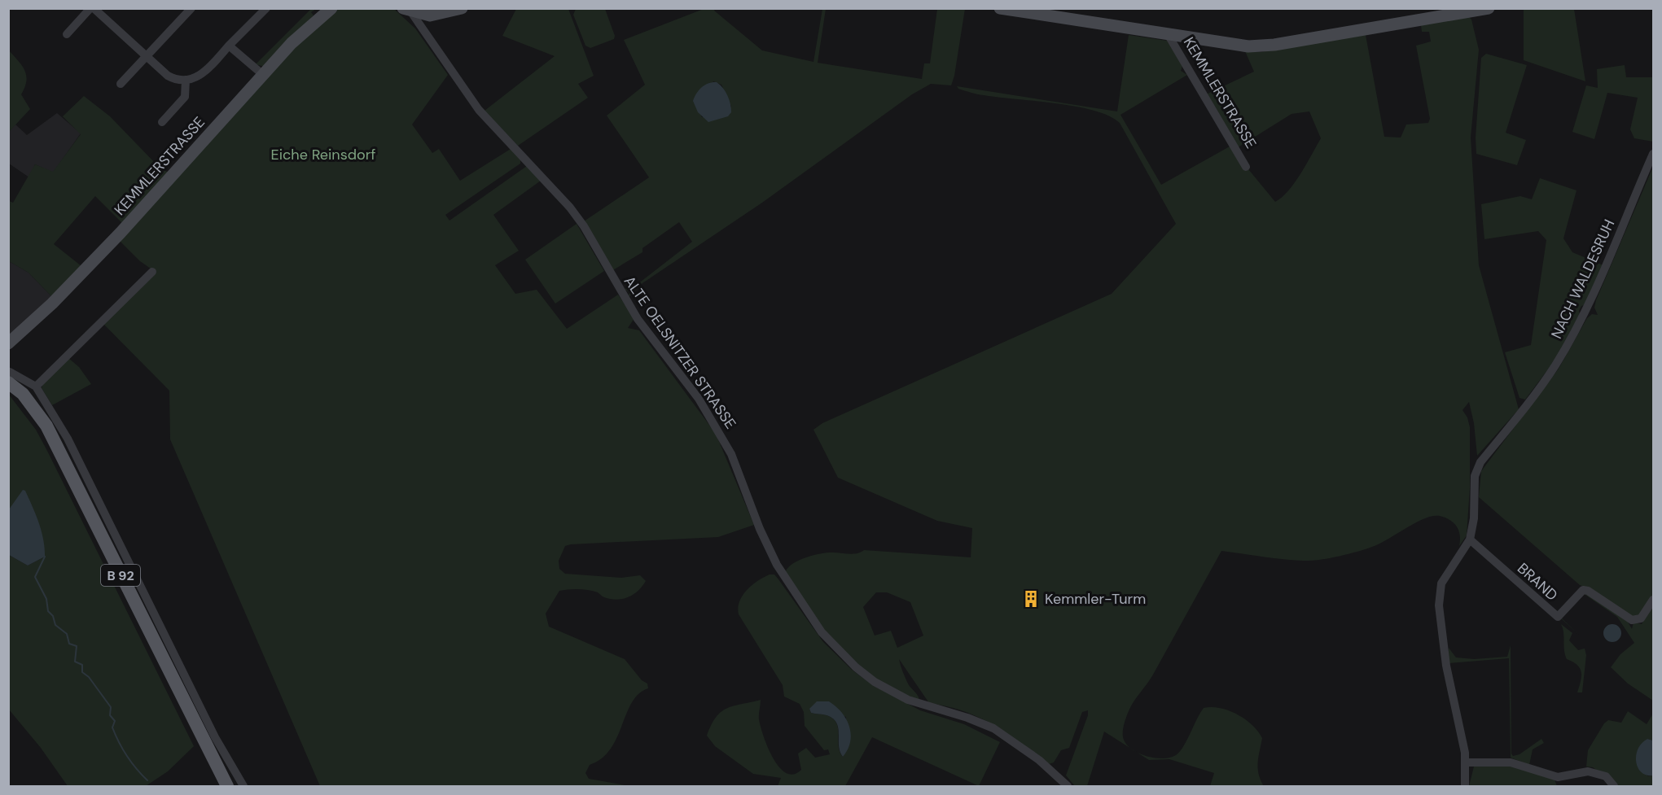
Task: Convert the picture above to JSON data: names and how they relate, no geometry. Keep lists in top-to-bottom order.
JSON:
{
  "streets": {
    "main road": ["B 92"],
    "street": [
      "KEMMLERSTRASSE",
      "NACH WALDESRUH",
      "ALTE OELSNITZER STRASSE",
      "BRAND"
    ]
  },
  "crossings": [
    ["NACH WALDESRUH", "BRAND"]
  ],
  "parks": ["Eiche Reinsdorf"],
  "places": {
    "building": ["Kemmler-Turm"]
  }
}
